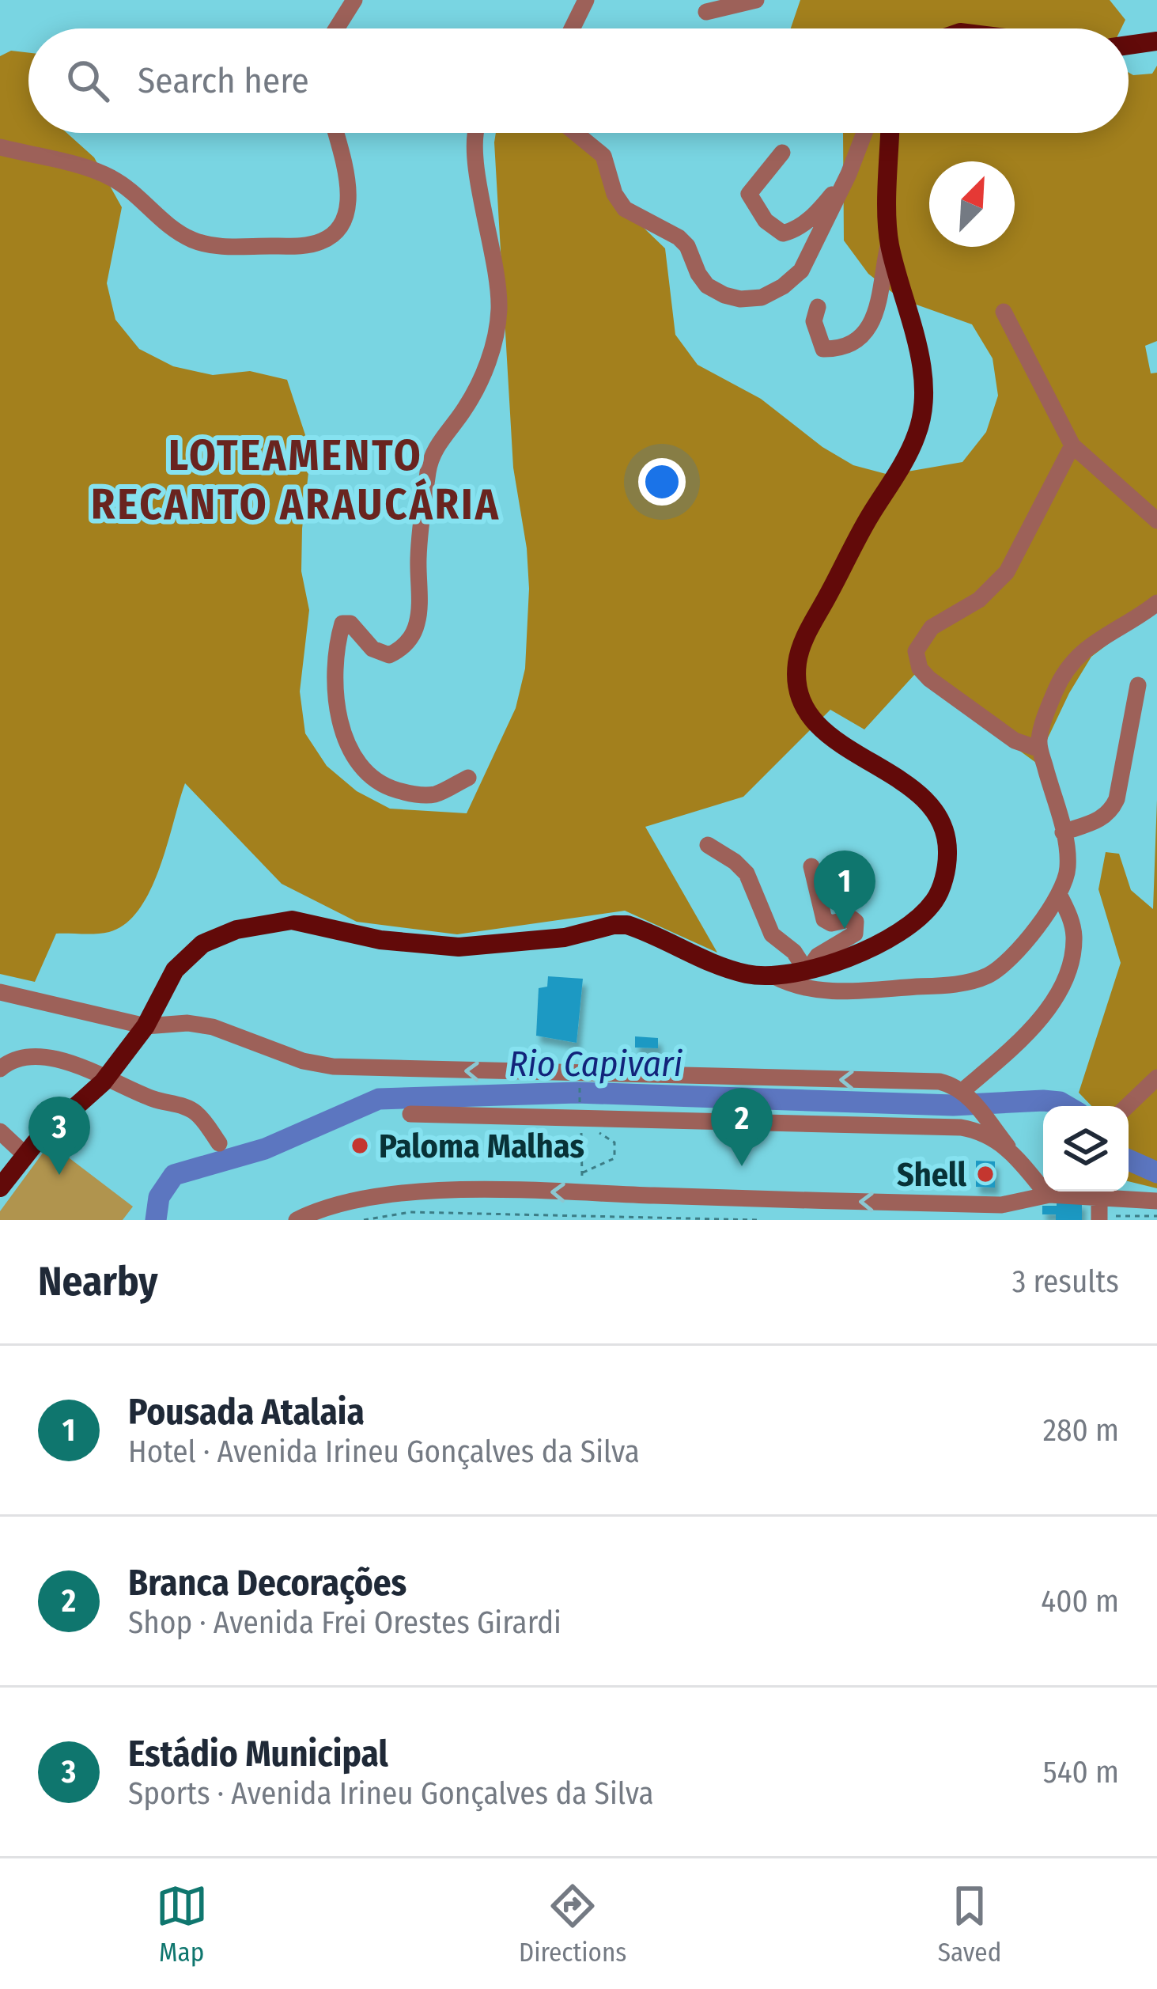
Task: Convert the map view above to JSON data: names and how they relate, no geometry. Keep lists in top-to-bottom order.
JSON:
{
  "districts": ["LOTEAMENTO RECANTO ARAUCÁRIA"],
  "water": ["Rio Capivari"],
  "places": ["Paloma Malhas", "Shell"],
  "north": "top right",
  "page": {
    "search": "Search here",
    "pins": ["1", "2", "3"],
    "heading": ["Nearby", "3 results"],
    "list": [
      {
        "mark": "1",
        "name": "Pousada Atalaia",
        "note": "Hotel · Avenida Irineu Gonçalves da Silva",
        "value": "280 m"
      },
      {
        "mark": "2",
        "name": "Branca Decorações",
        "note": "Shop · Avenida Frei Orestes Girardi",
        "value": "400 m"
      },
      {
        "mark": "3",
        "name": "Estádio Municipal",
        "note": "Sports · Avenida Irineu Gonçalves da Silva",
        "value": "540 m"
      }
    ],
    "nav": ["Map", "Directions", "Saved"]
  }
}
